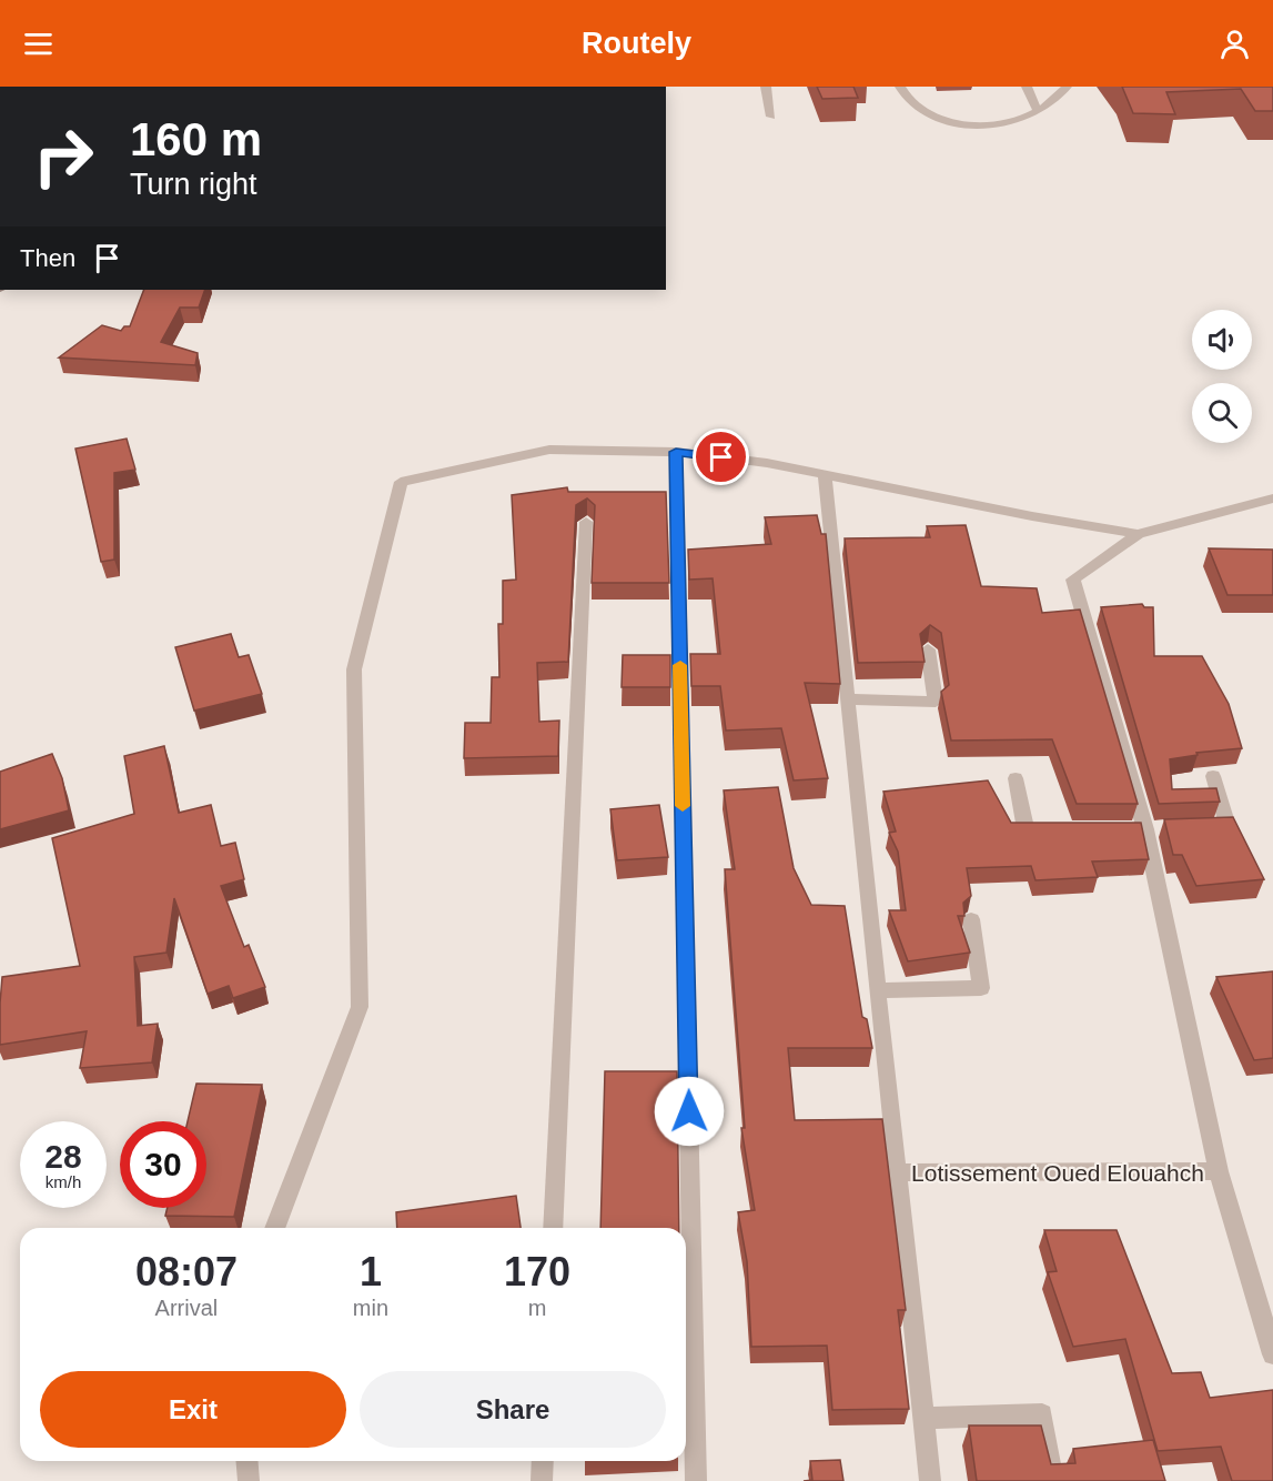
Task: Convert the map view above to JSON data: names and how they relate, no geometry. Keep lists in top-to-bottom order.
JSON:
{
  "streets": {
    "street": ["Lotissement Oued Elouahch"]
  },
  "page": {
    "header": "Routely",
    "turn": ["160 m", "Turn right"],
    "then": "Then",
    "speed": "28 km/h",
    "limit": "30",
    "eta": [
      "08:07",
      "Arrival",
      "1",
      "min",
      "170",
      "m"
    ],
    "buttons": ["Exit", "Share"]
  }
}
